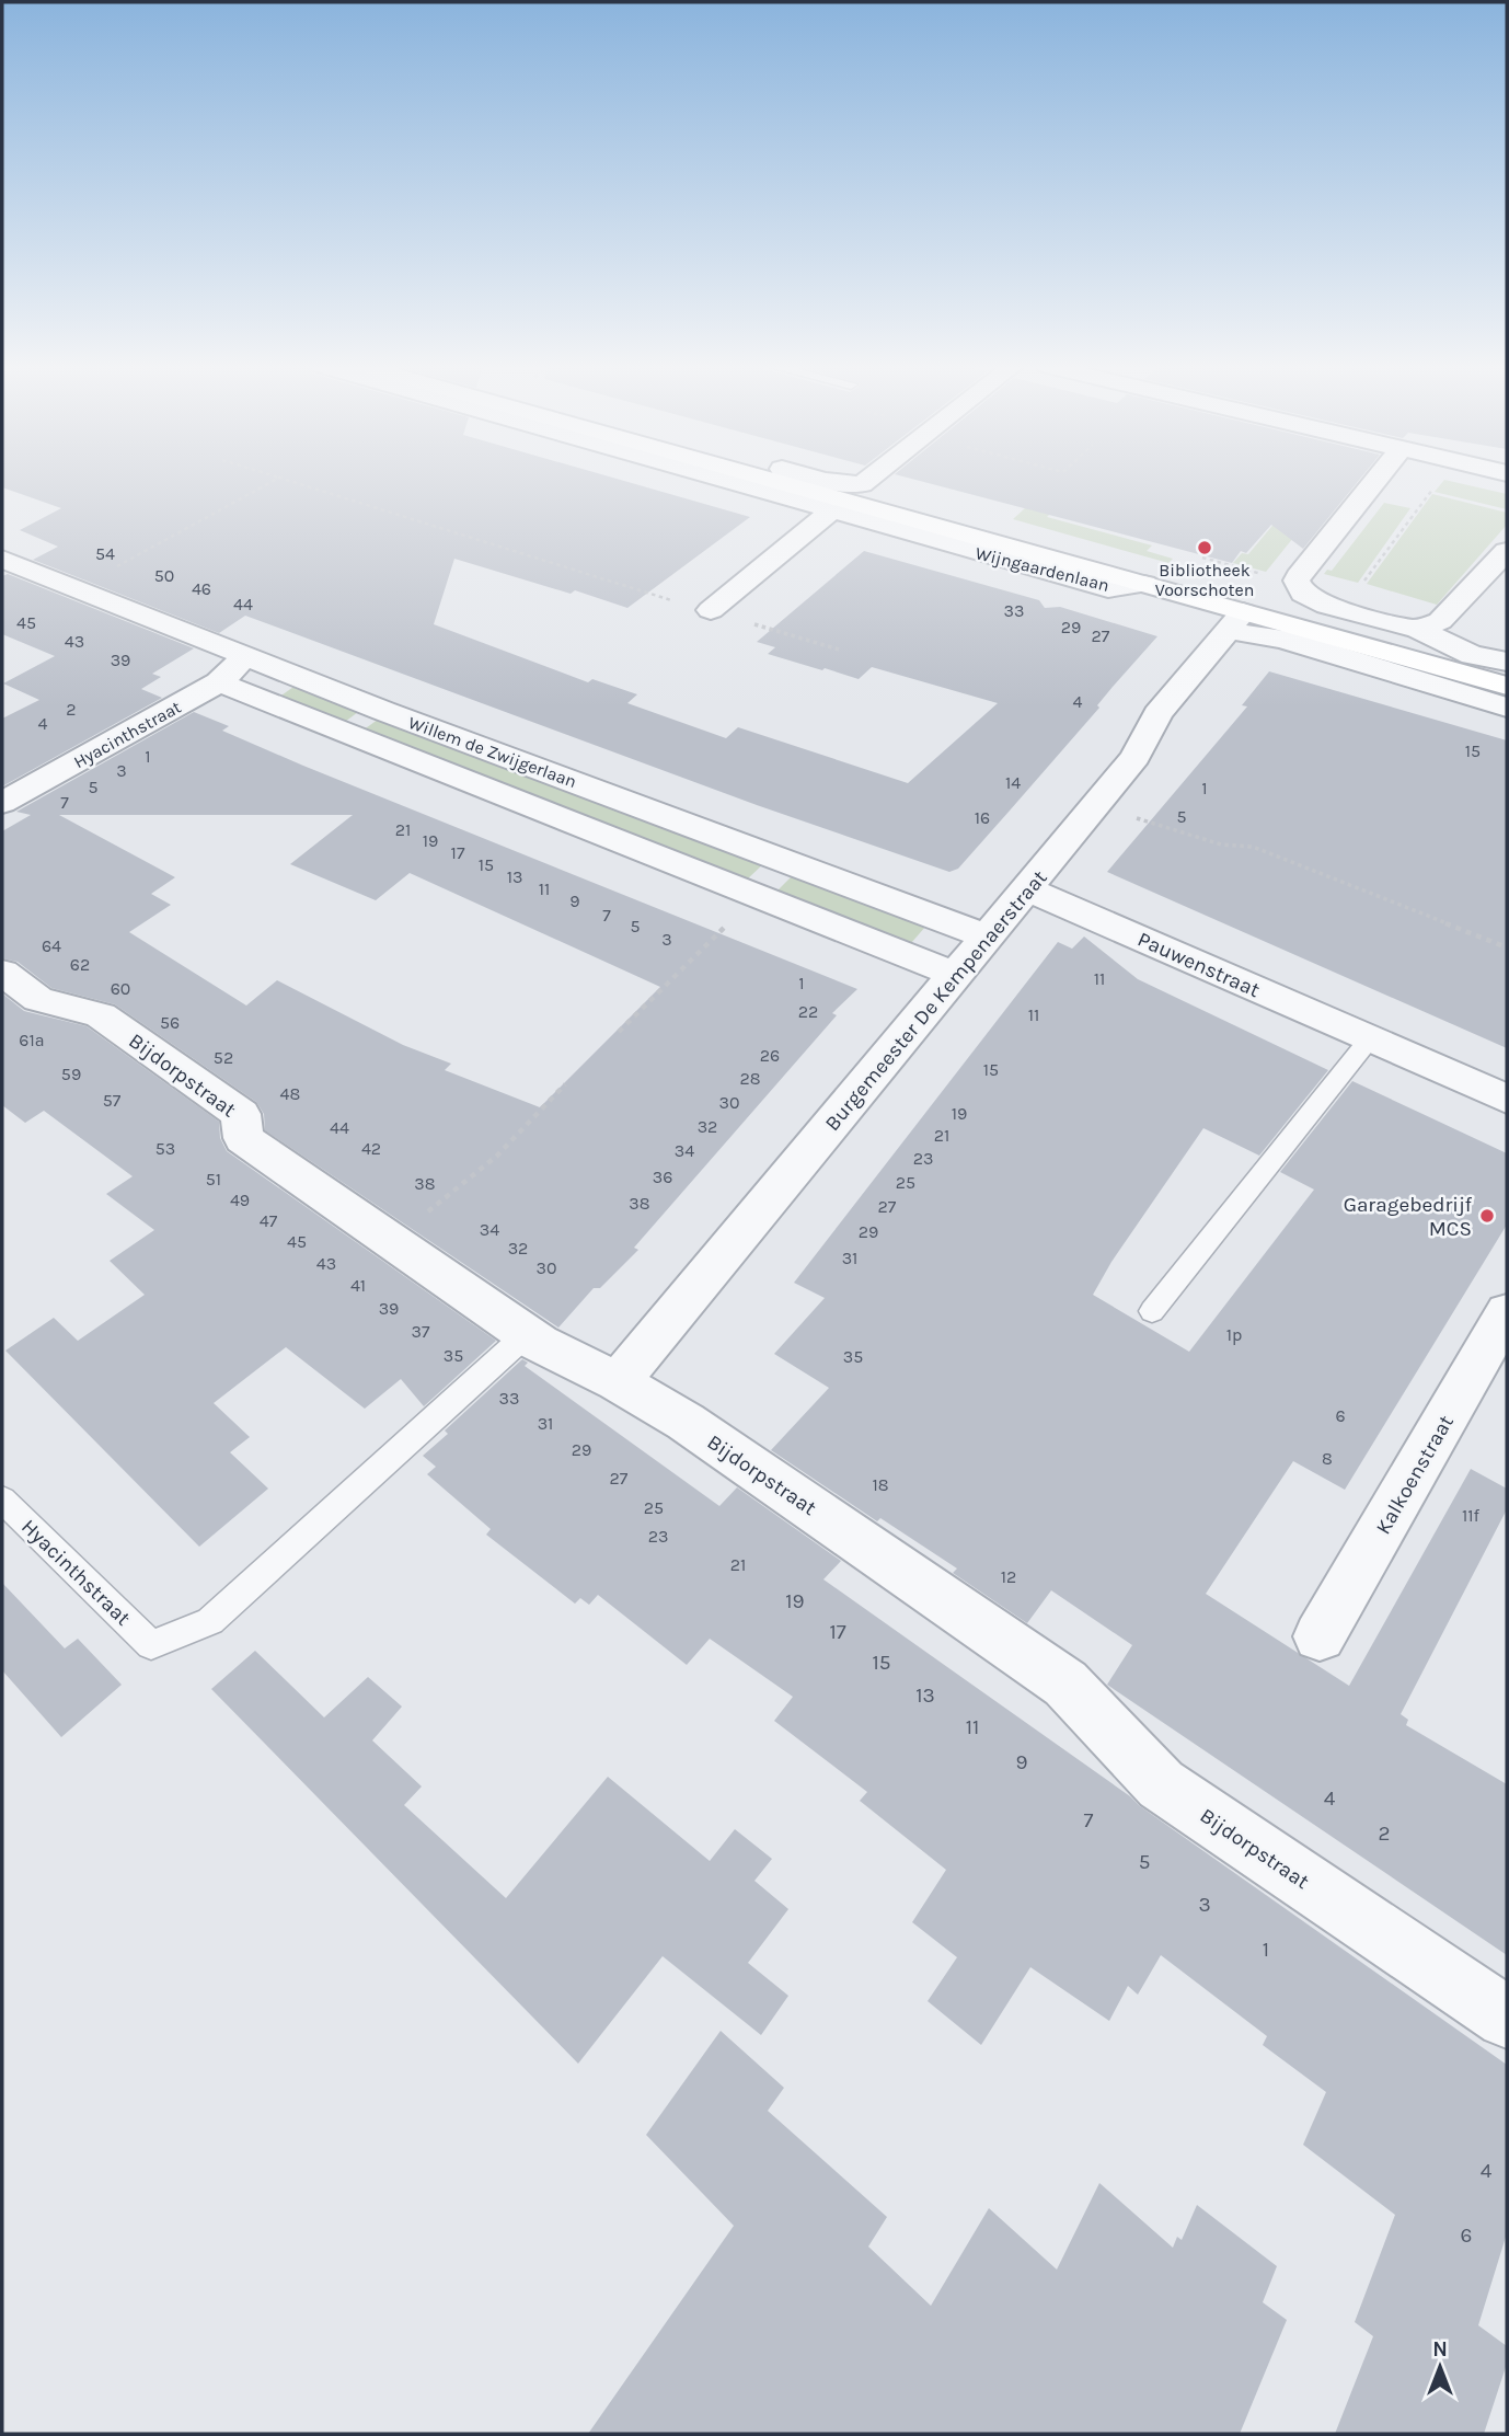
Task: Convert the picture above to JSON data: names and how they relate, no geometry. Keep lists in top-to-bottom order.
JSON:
{
  "streets": {
    "main road": ["Wijngaardenlaan"],
    "street": [
      "Hyacinthstraat",
      "Willem de Zwijgerlaan",
      "Pauwenstraat",
      "Burgemeester De Kempenaerstraat",
      "Bijdorpstraat",
      "Kalkoenstraat"
    ]
  },
  "crossings": [
    ["Wijngaardenlaan", "Burgemeester De Kempenaerstraat"],
    ["Hyacinthstraat", "Willem de Zwijgerlaan"],
    ["Hyacinthstraat", "Bijdorpstraat"],
    ["Willem de Zwijgerlaan", "Burgemeester De Kempenaerstraat"],
    ["Pauwenstraat", "Burgemeester De Kempenaerstraat"],
    ["Burgemeester De Kempenaerstraat", "Bijdorpstraat"]
  ],
  "places": ["Bibliotheek Voorschoten", "Garagebedrijf MCS"],
  "house_numbers": [
    "54",
    "50",
    "46",
    "44",
    "33",
    "45",
    "29",
    "27",
    "43",
    "39",
    "4",
    "2",
    "4",
    "15",
    "1",
    "3",
    "14",
    "5",
    "1",
    "7",
    "5",
    "16",
    "21",
    "19",
    "17",
    "15",
    "13",
    "11",
    "9",
    "7",
    "5",
    "3",
    "64",
    "62",
    "11",
    "1",
    "60",
    "22",
    "11",
    "56",
    "61a",
    "26",
    "52",
    "15",
    "59",
    "28",
    "48",
    "57",
    "30",
    "19",
    "32",
    "44",
    "21",
    "53",
    "42",
    "34",
    "23",
    "36",
    "51",
    "25",
    "38",
    "49",
    "38",
    "27",
    "47",
    "34",
    "29",
    "45",
    "32",
    "31",
    "43",
    "30",
    "41",
    "39",
    "37",
    "1p",
    "35",
    "35",
    "33",
    "6",
    "31",
    "29",
    "8",
    "27",
    "18",
    "25",
    "11f",
    "23",
    "21",
    "12",
    "19",
    "17",
    "15",
    "13",
    "11",
    "9",
    "4",
    "7",
    "2",
    "5",
    "3",
    "1",
    "4",
    "6"
  ],
  "north": "top"
}
